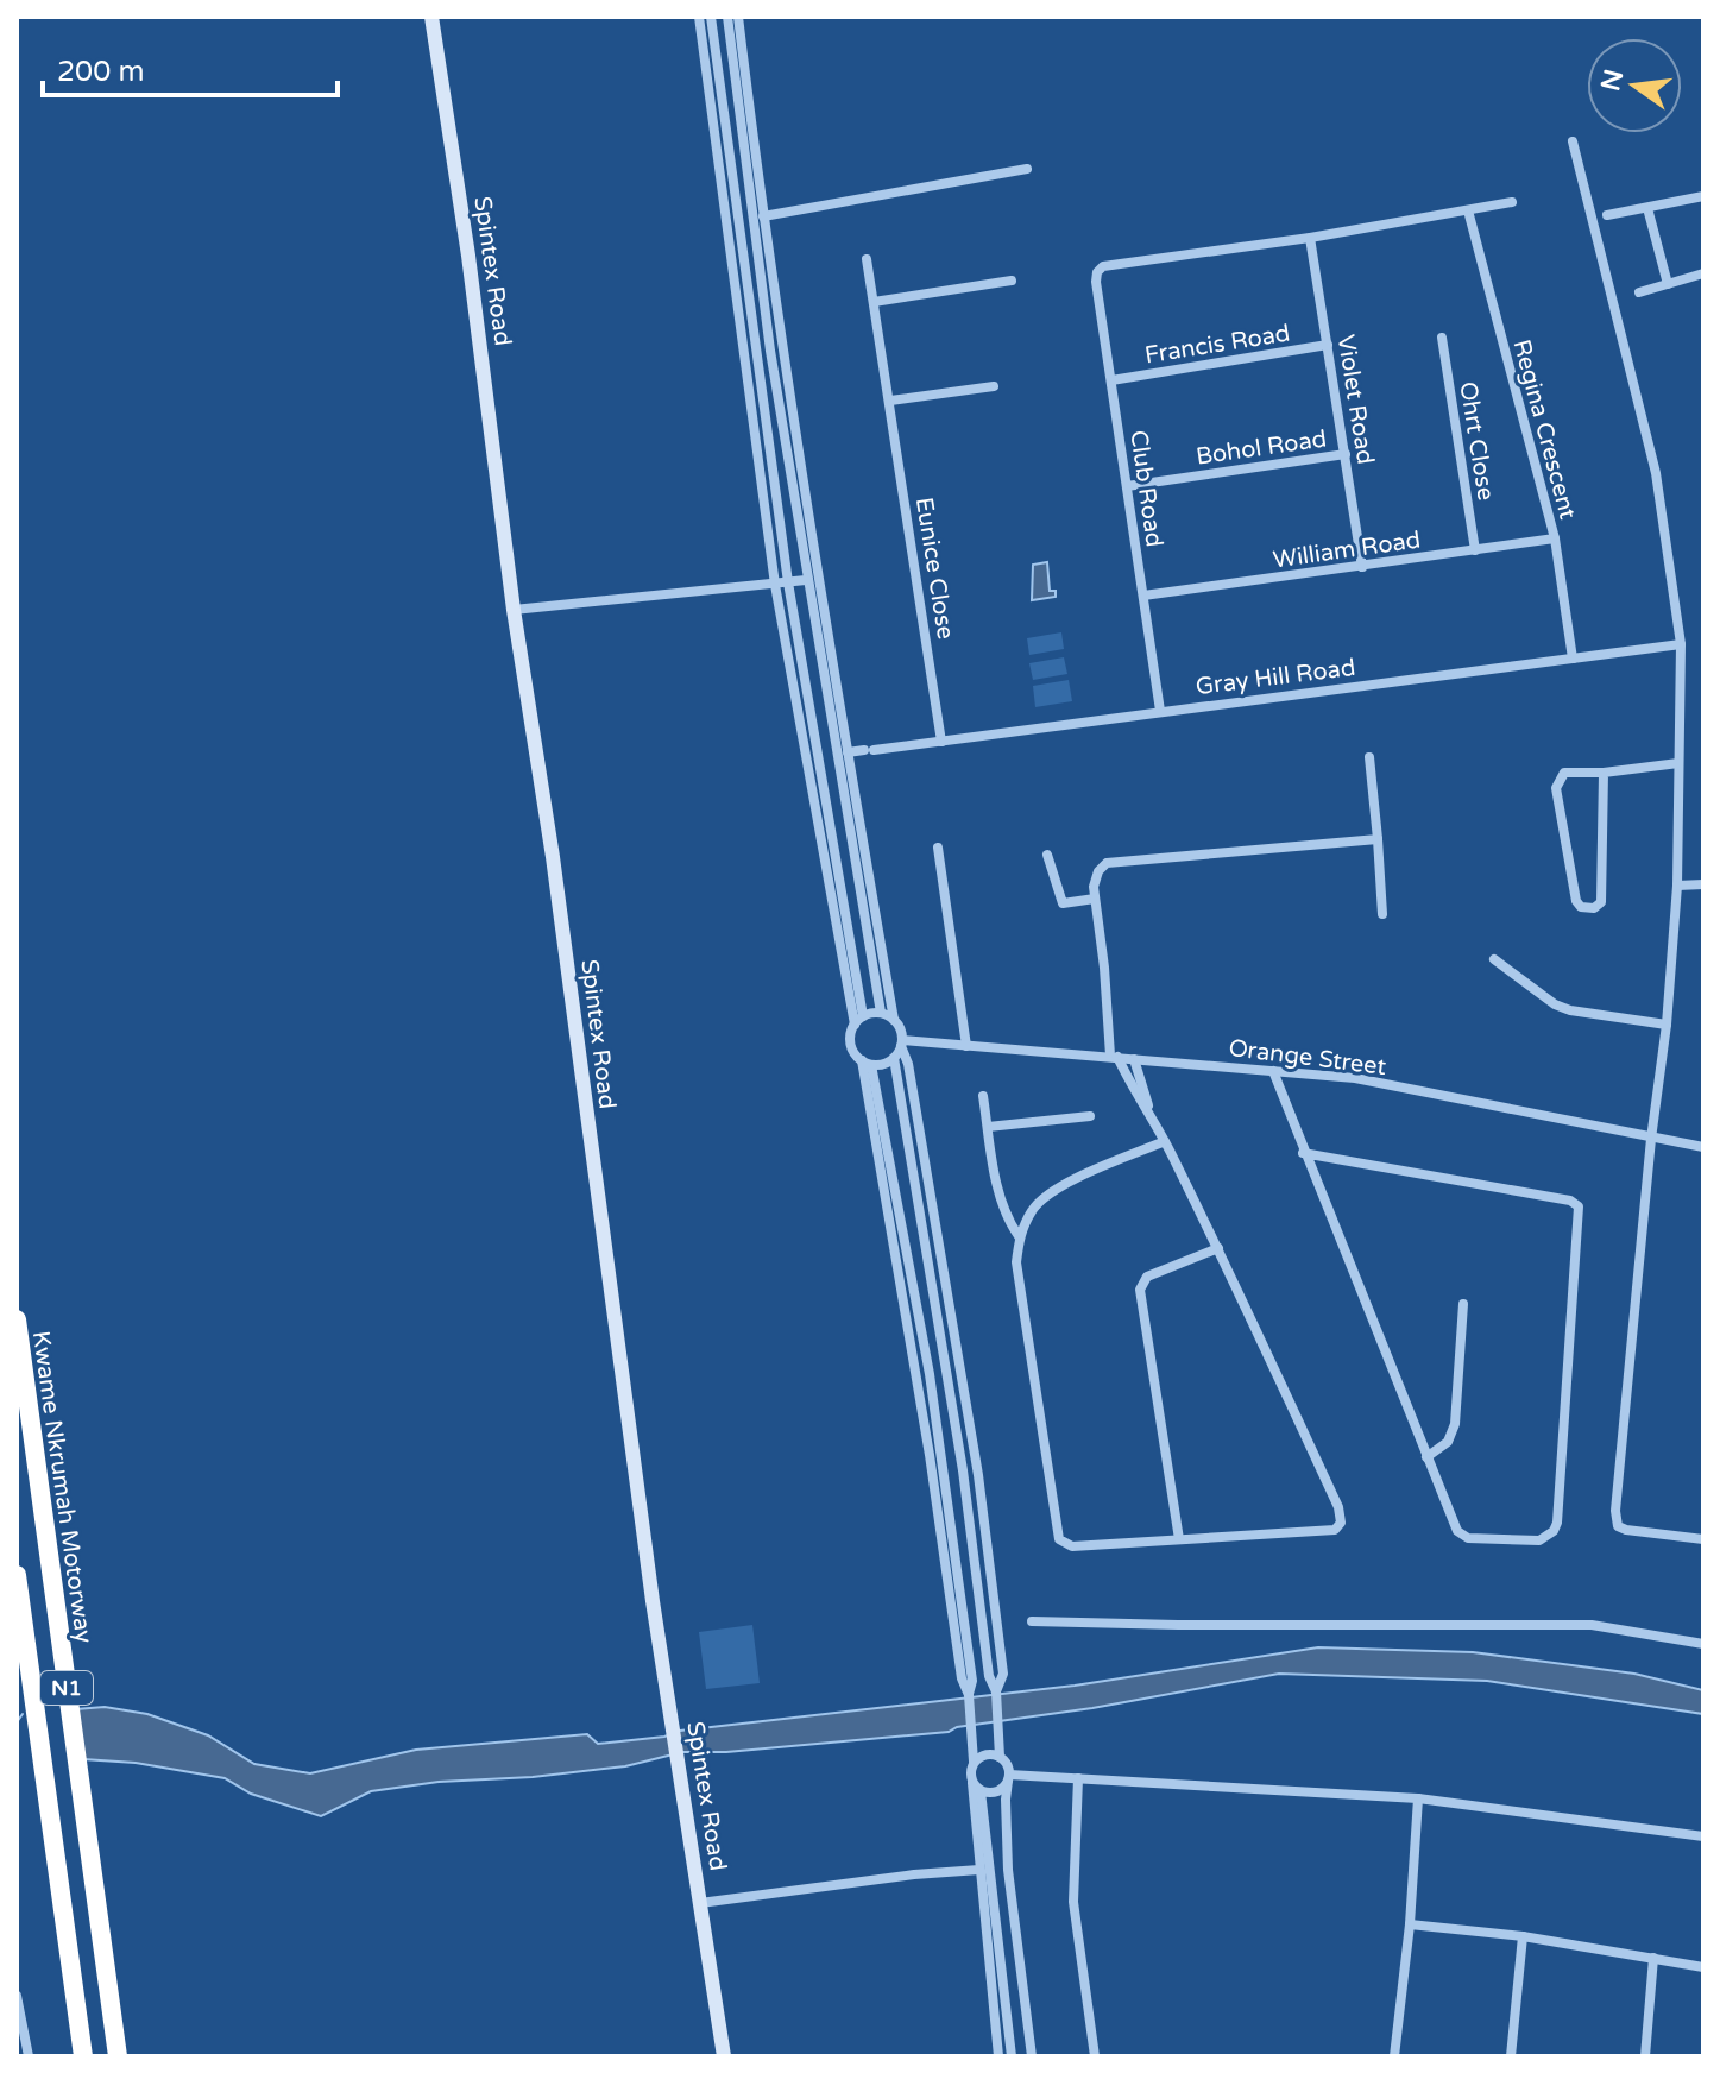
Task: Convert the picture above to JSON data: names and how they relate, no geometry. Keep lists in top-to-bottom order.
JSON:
{
  "streets": {
    "highway": ["Kwame Nkrumah Motorway", "N1"],
    "main road": ["Spintex Road"],
    "street": [
      "Francis Road",
      "Violet Road",
      "Regina Crescent",
      "Ohrt Close",
      "Bohol Road",
      "Club Road",
      "William Road",
      "Eunice Close",
      "Gray Hill Road",
      "Orange Street"
    ]
  },
  "crossings": [
    ["Francis Road", "Violet Road"],
    ["Francis Road", "Club Road"],
    ["Violet Road", "Bohol Road"],
    ["Violet Road", "Club Road"],
    ["Violet Road", "William Road"],
    ["Regina Crescent", "William Road"],
    ["Regina Crescent", "Gray Hill Road"],
    ["Ohrt Close", "William Road"],
    ["Bohol Road", "Club Road"],
    ["Club Road", "William Road"],
    ["Club Road", "Gray Hill Road"],
    ["Eunice Close", "Gray Hill Road"]
  ],
  "scale_bar": "200 m",
  "north": "left"
}
